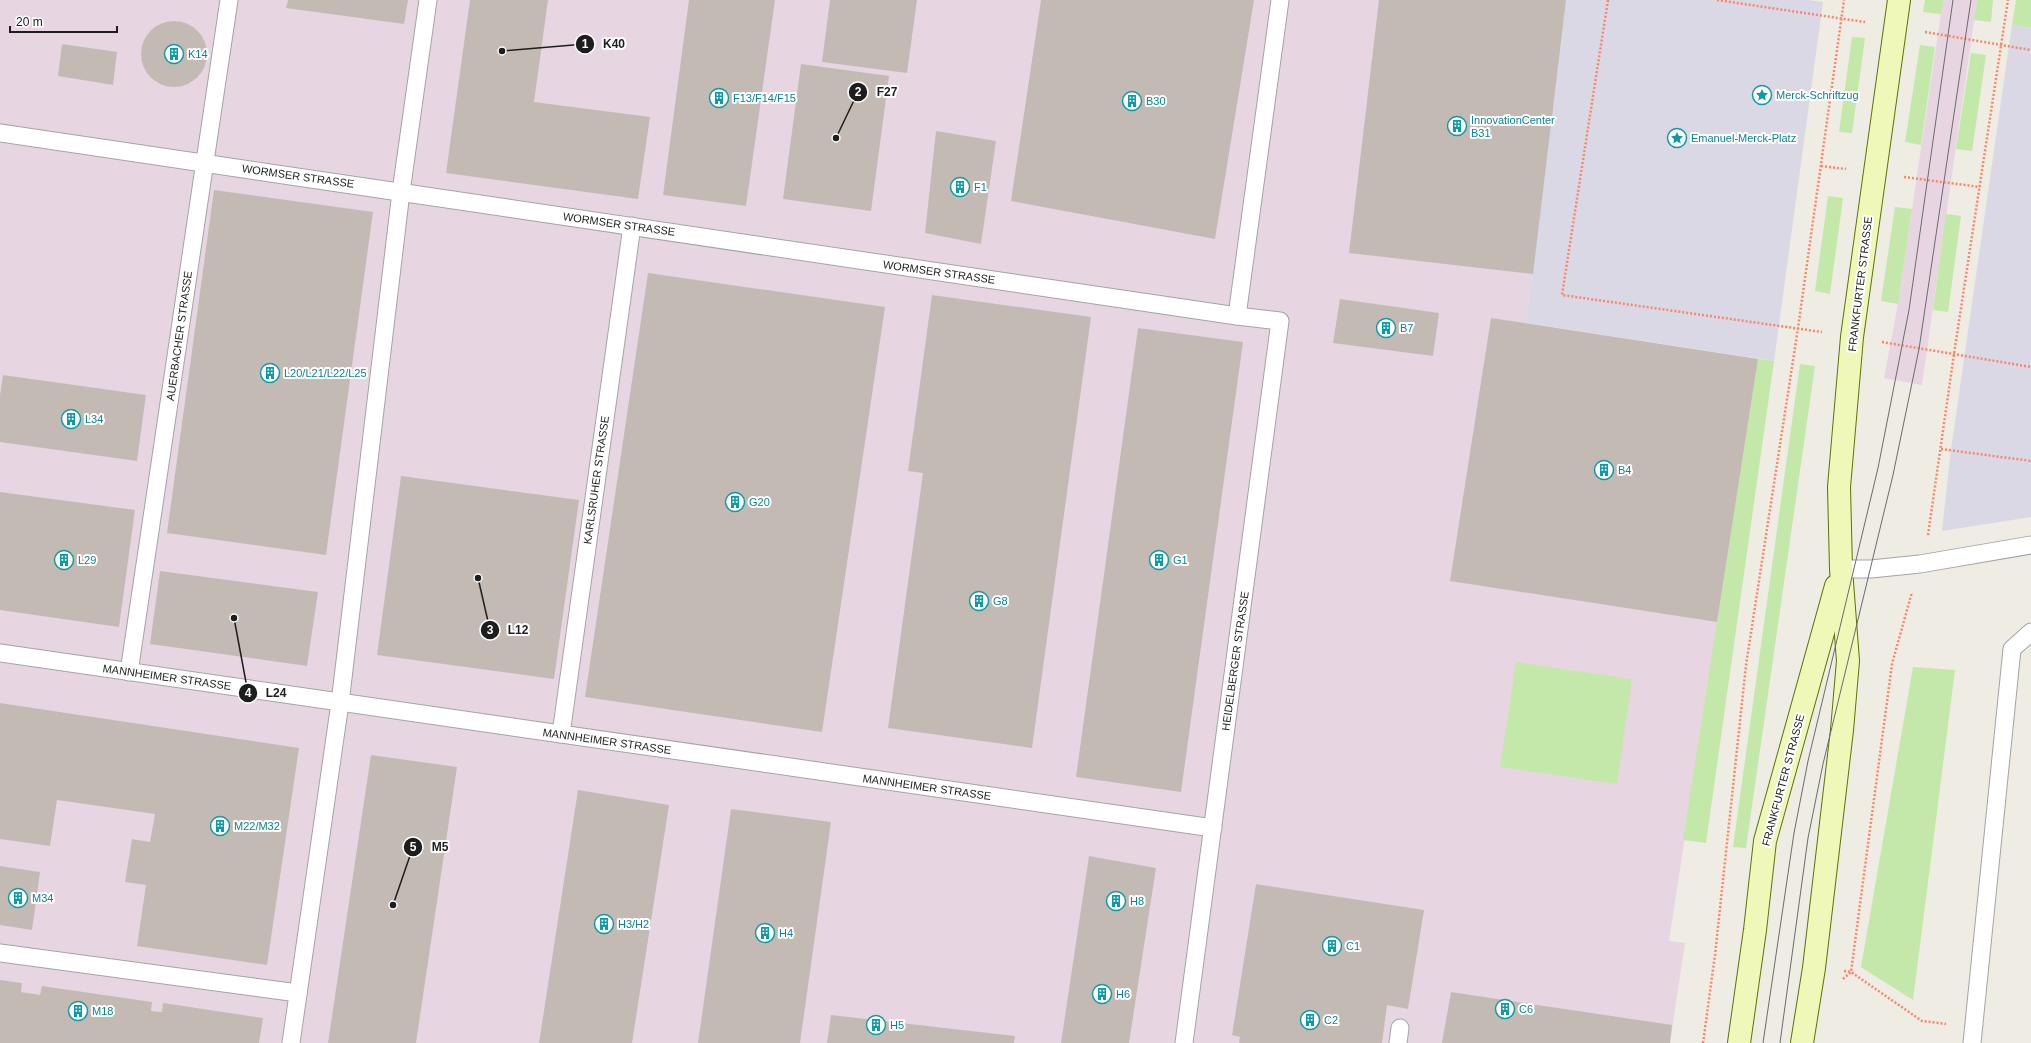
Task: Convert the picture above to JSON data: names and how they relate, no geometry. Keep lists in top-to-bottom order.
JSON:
{
  "streets": {
    "main road": ["FRANKFURTER STRASSE"],
    "lane": [
      "WORMSER STRASSE",
      "AUERBACHER STRASSE",
      "KARLSRUHER STRASSE",
      "HEIDELBERGER STRASSE",
      "MANNHEIMER STRASSE"
    ]
  },
  "crossings": [
    ["WORMSER STRASSE", "AUERBACHER STRASSE"],
    ["WORMSER STRASSE", "KARLSRUHER STRASSE"],
    ["WORMSER STRASSE", "HEIDELBERGER STRASSE"],
    ["AUERBACHER STRASSE", "MANNHEIMER STRASSE"],
    ["KARLSRUHER STRASSE", "MANNHEIMER STRASSE"],
    ["HEIDELBERGER STRASSE", "MANNHEIMER STRASSE"]
  ],
  "places": {
    "other": [
      "K40",
      "F27",
      "L12",
      "L24",
      "M5"
    ],
    "building": [
      "K14",
      "F13/F14/F15",
      "B30",
      "InnovationCenter B31",
      "F1",
      "B7",
      "L20/L21/L22/L25",
      "L34",
      "B4",
      "G20",
      "L29",
      "G1",
      "G8",
      "M22/M32",
      "M34",
      "H8",
      "H3/H2",
      "H4",
      "C1",
      "H6",
      "C6",
      "M18",
      "C2",
      "H5"
    ],
    "place": ["Merck-Schriftzug", "Emanuel-Merck-Platz"]
  },
  "scale_bar": "20 m"
}
